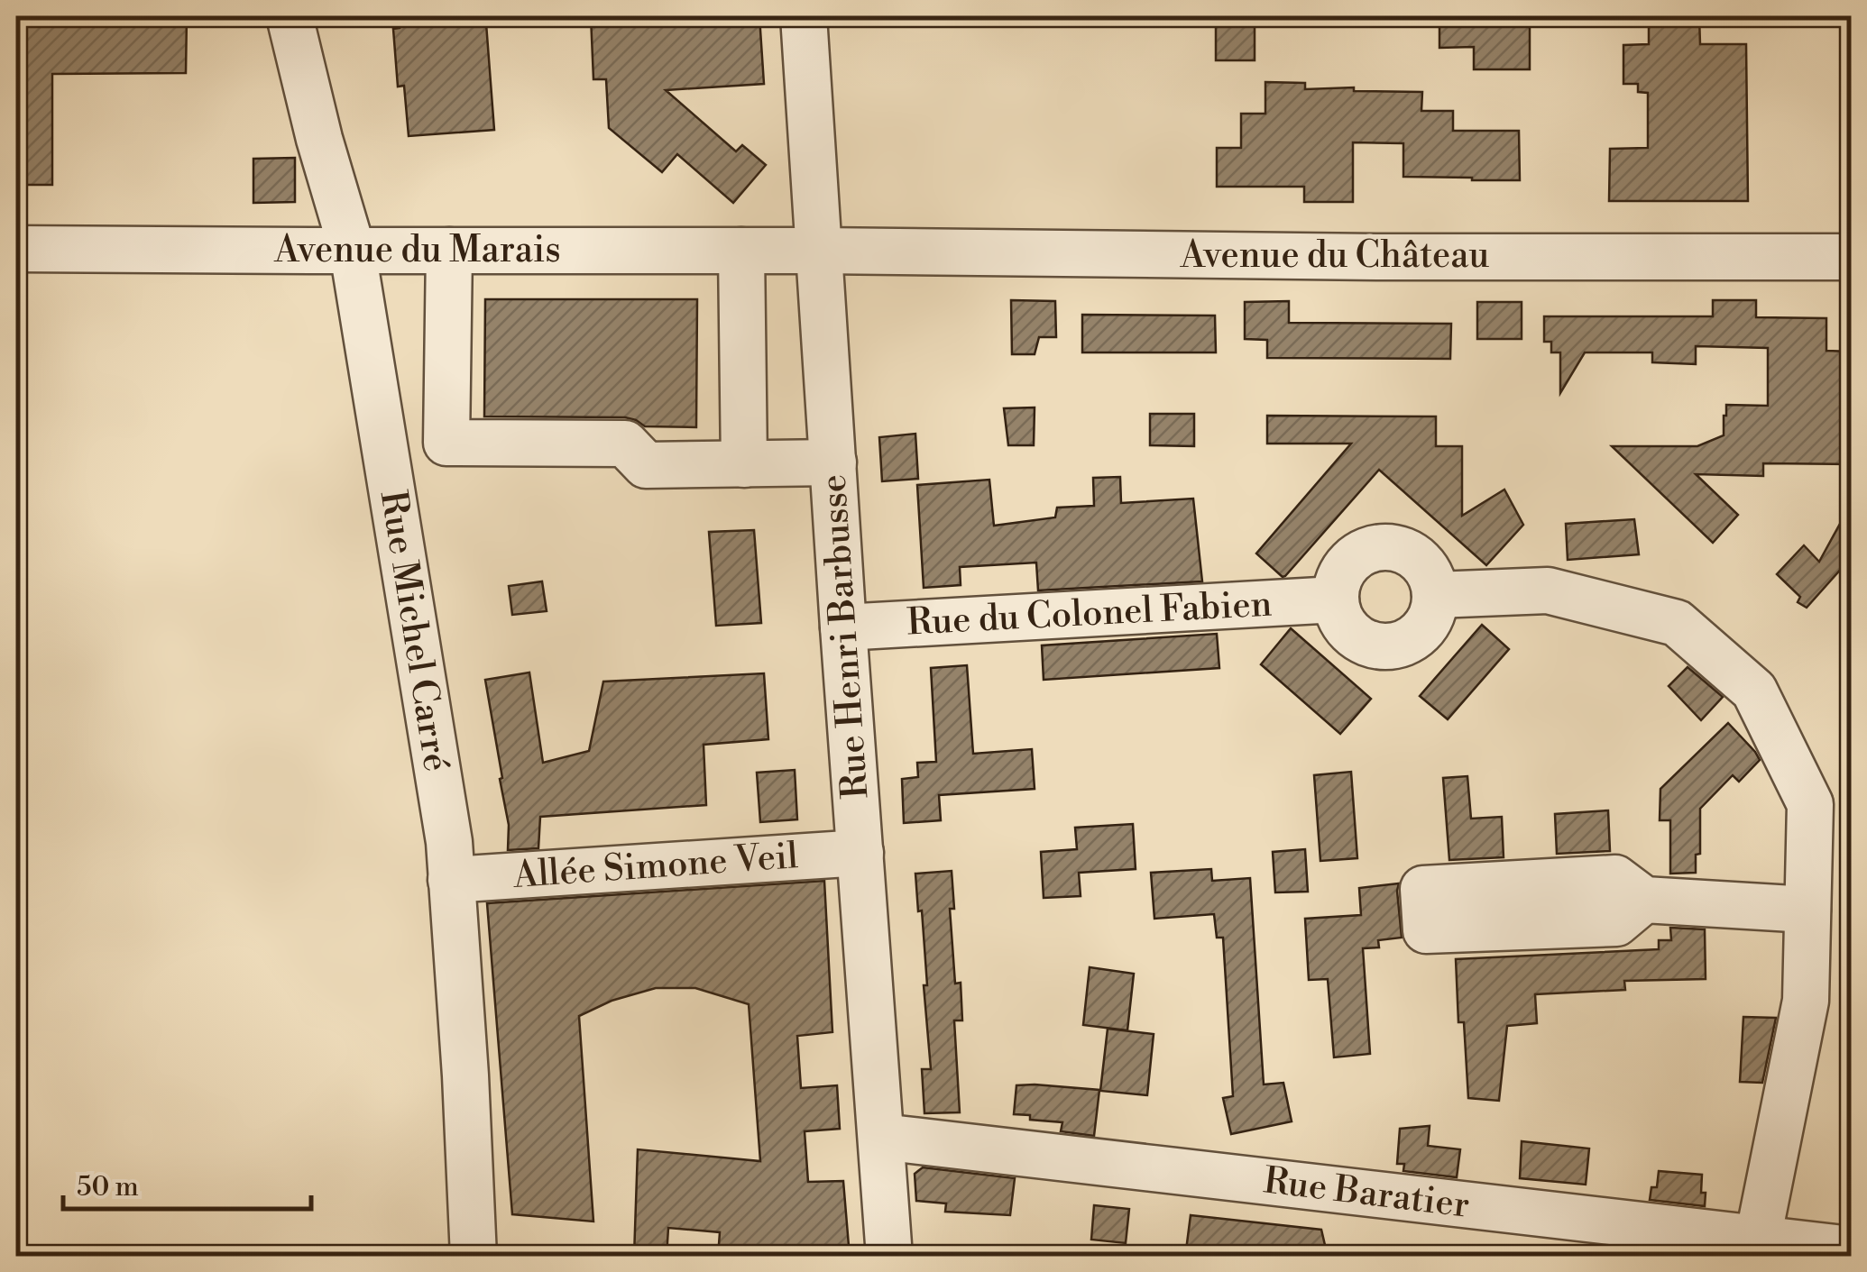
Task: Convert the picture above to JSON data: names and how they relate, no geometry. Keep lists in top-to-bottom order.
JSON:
{
  "streets": {
    "street": [
      "Avenue du Marais",
      "Avenue du Château",
      "Rue du Colonel Fabien",
      "Rue Michel Carré",
      "Rue Henri Barbusse",
      "Allée Simone Veil",
      "Rue Baratier"
    ]
  },
  "crossings": [
    ["Avenue du Marais", "Avenue du Château"],
    ["Avenue du Marais", "Rue Michel Carré"],
    ["Avenue du Marais", "Rue Henri Barbusse"],
    ["Avenue du Château", "Rue Henri Barbusse"],
    ["Rue du Colonel Fabien", "Rue Henri Barbusse"],
    ["Rue Michel Carré", "Allée Simone Veil"],
    ["Rue Henri Barbusse", "Allée Simone Veil"],
    ["Rue Henri Barbusse", "Rue Baratier"]
  ],
  "scale_bar": "50 m"
}
